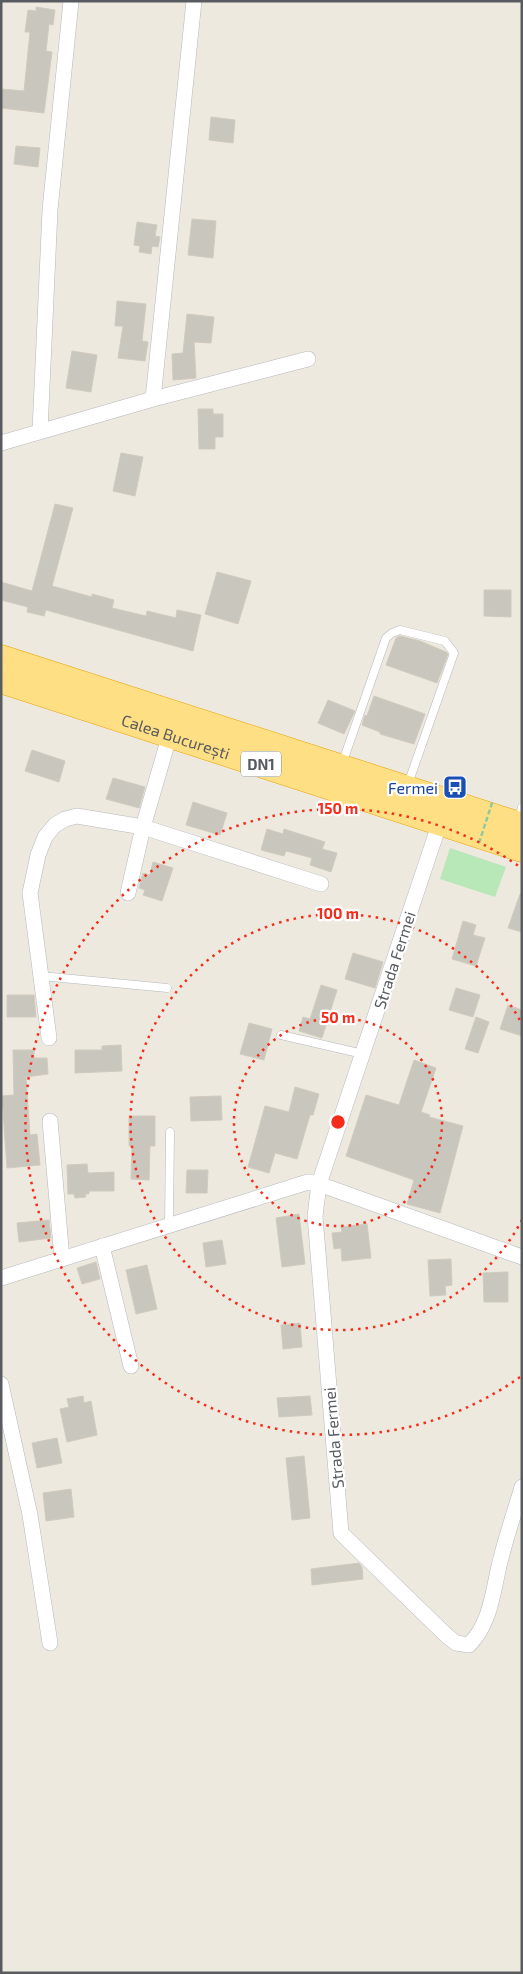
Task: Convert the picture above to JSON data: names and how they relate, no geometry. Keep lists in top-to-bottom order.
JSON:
{
  "streets": {
    "highway": ["Calea București", "DN1"],
    "street": ["Strada Fermei"]
  },
  "crossings": [
    ["Calea București", "Strada Fermei"]
  ],
  "places": {
    "bus stop": ["Fermei"]
  },
  "rings": ["150 m", "100 m", "50 m"]
}
